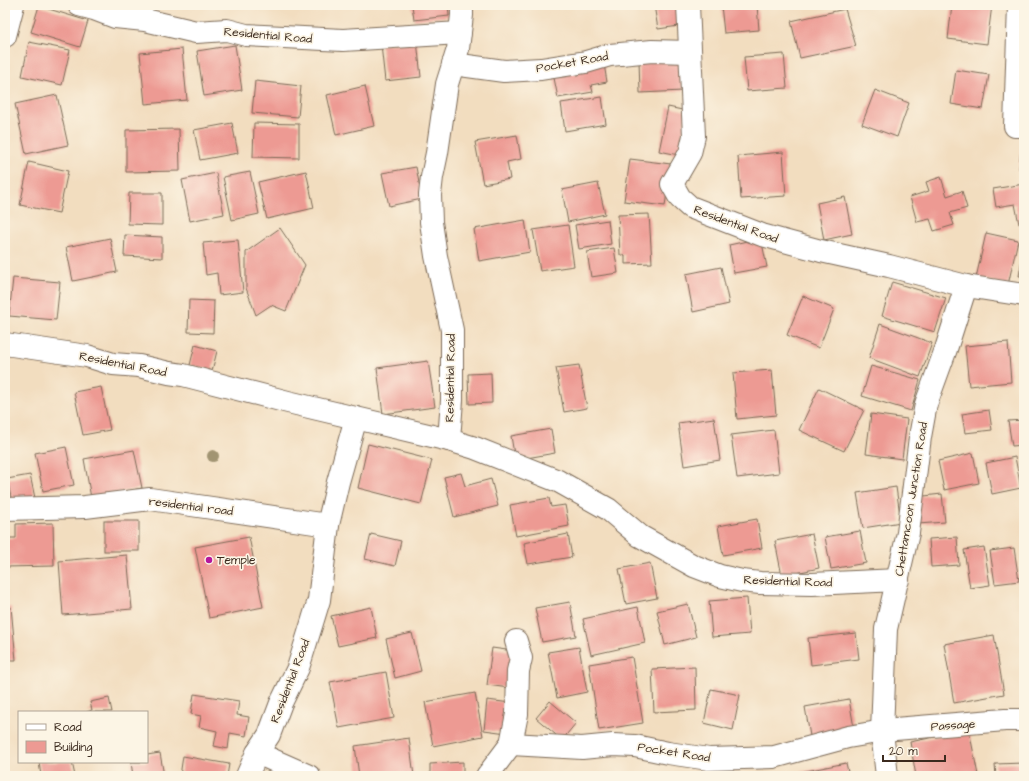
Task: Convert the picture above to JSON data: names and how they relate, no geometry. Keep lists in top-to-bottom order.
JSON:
{
  "streets": {
    "street": [
      "Residential Road",
      "Pocket Road",
      "Chettamcoon Junction Road",
      "residential road",
      "Passage"
    ]
  },
  "crossings": [
    ["Residential Road", "Pocket Road"],
    ["Residential Road", "Chettamcoon Junction Road"],
    ["Residential Road", "residential road"],
    ["Pocket Road", "Chettamcoon Junction Road"],
    ["Pocket Road", "Passage"],
    ["Chettamcoon Junction Road", "Passage"]
  ],
  "places": ["Temple"],
  "legend": ["Road", "Building"],
  "scale_bar": "20 m"
}
